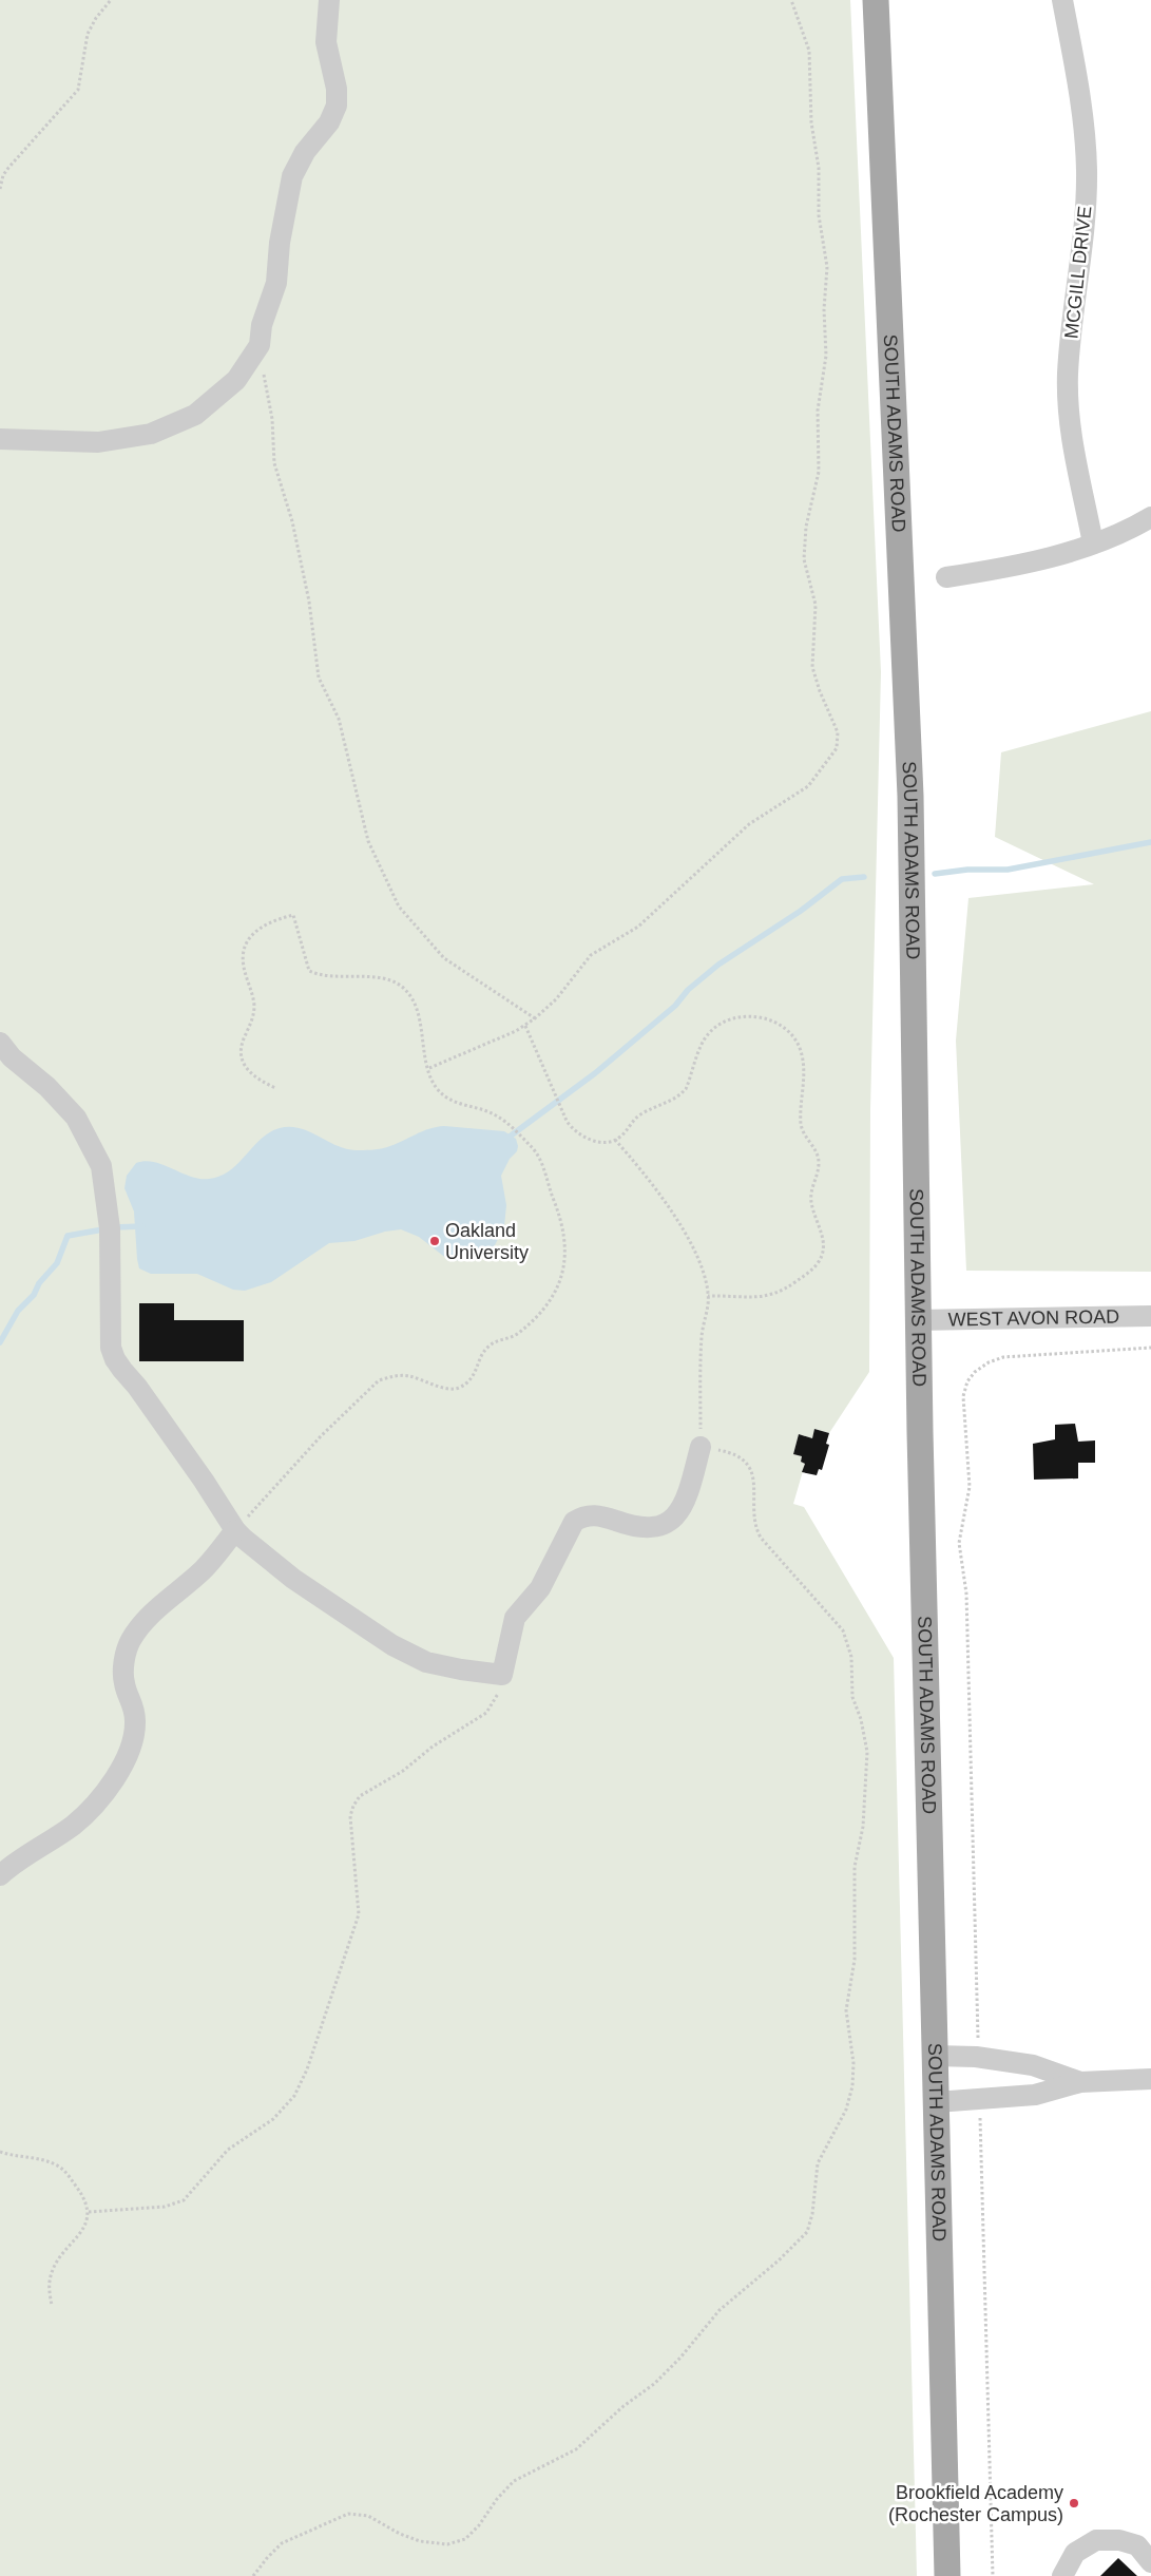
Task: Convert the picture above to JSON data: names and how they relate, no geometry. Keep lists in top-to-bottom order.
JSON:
{
  "streets": {
    "main road": ["SOUTH ADAMS ROAD"],
    "street": ["MCGILL DRIVE", "WEST AVON ROAD"]
  },
  "crossings": [
    ["SOUTH ADAMS ROAD", "WEST AVON ROAD"]
  ],
  "places": ["Oakland University", "Brookfield Academy (Rochester Campus)"]
}
